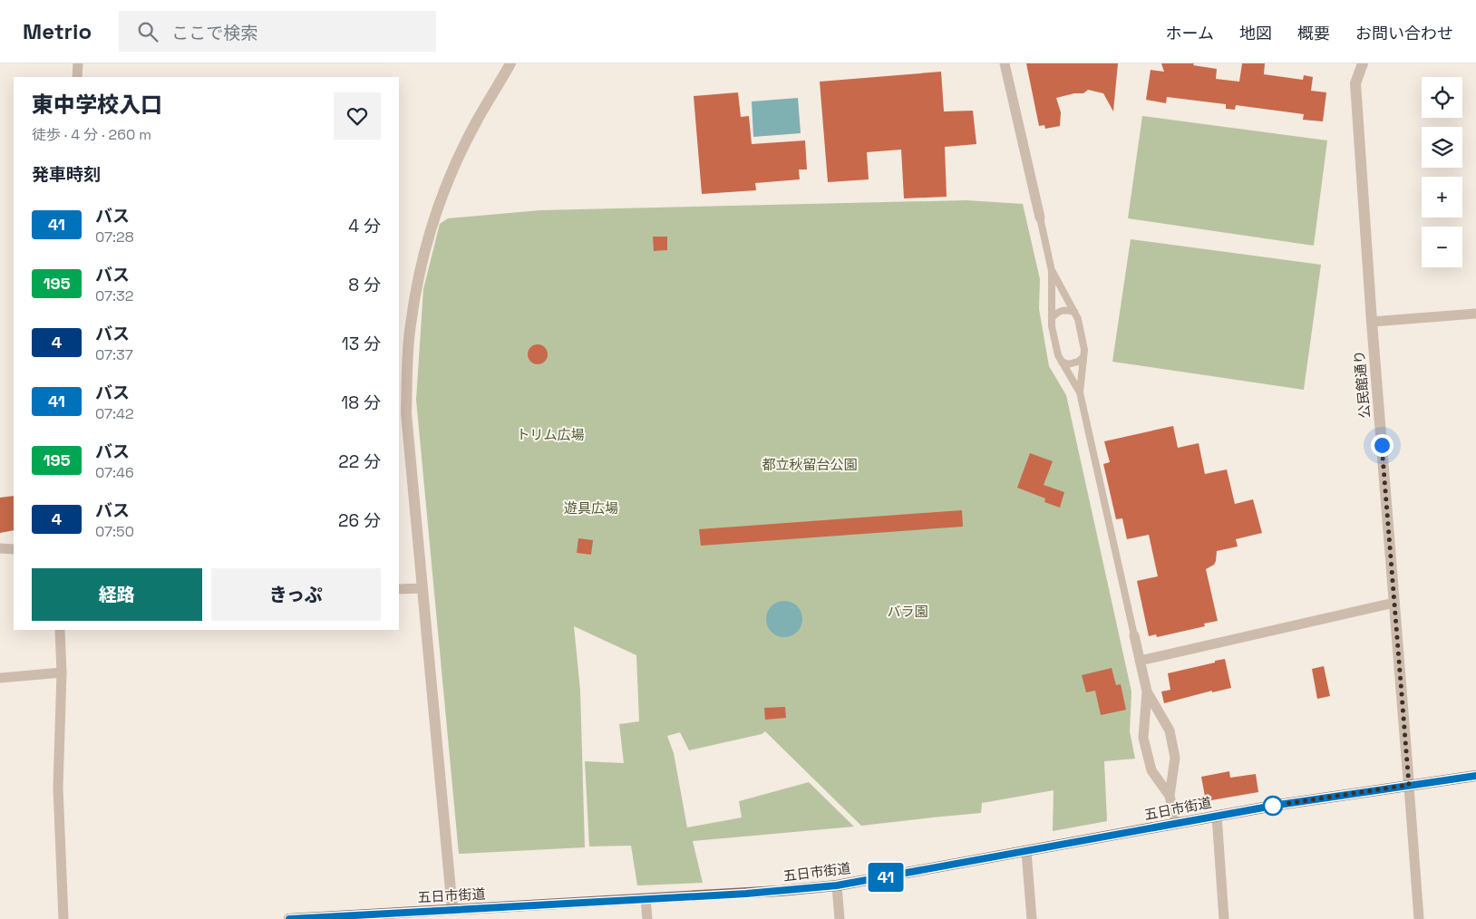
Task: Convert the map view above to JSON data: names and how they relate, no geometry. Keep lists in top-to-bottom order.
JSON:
{
  "streets": {
    "main road": ["五日市街道"],
    "street": ["公民館通り"]
  },
  "crossings": [
    ["公民館通り", "五日市街道"]
  ],
  "parks": [
    "トリム広場",
    "都立秋留台公園",
    "遊具広場",
    "バラ園"
  ],
  "lines": ["bus line 41"],
  "page": {
    "header": "Metrio",
    "search": "ここで検索",
    "nav": [
      "ホーム",
      "地図",
      "概要",
      "お問い合わせ"
    ],
    "on_map": "41",
    "map_buttons": ["+", "−"],
    "heading": [
      ["東中学校入口", "徒歩 · 4 分 · 260 m"],
      "発車時刻"
    ],
    "list": [
      {
        "mark": "41",
        "name": "バス",
        "note": "07:28",
        "value": "4 分"
      },
      {
        "mark": "195",
        "name": "バス",
        "note": "07:32",
        "value": "8 分"
      },
      {
        "mark": "4",
        "name": "バス",
        "note": "07:37",
        "value": "13 分"
      },
      {
        "mark": "41",
        "name": "バス",
        "note": "07:42",
        "value": "18 分"
      },
      {
        "mark": "195",
        "name": "バス",
        "note": "07:46",
        "value": "22 分"
      },
      {
        "mark": "4",
        "name": "バス",
        "note": "07:50",
        "value": "26 分"
      }
    ],
    "buttons": ["経路", "きっぷ"]
  }
}
